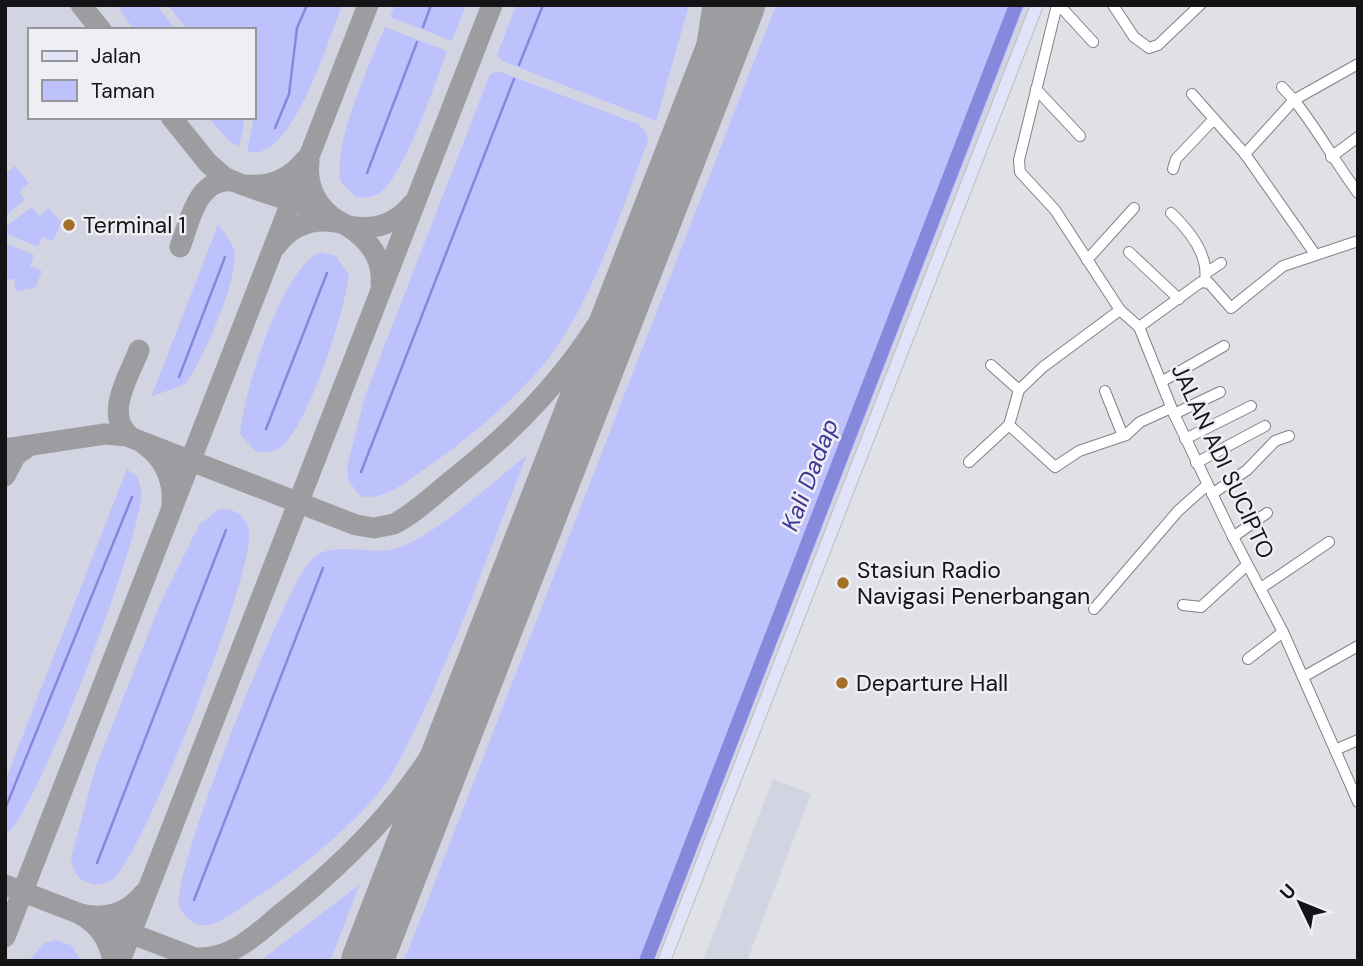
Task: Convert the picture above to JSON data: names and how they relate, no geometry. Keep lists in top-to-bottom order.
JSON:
{
  "streets": {
    "street": ["JALAN ADI SUCIPTO"]
  },
  "water": ["Kali Dadap"],
  "places": ["Terminal 1", "Stasiun Radio Navigasi Penerbangan", "Departure Hall"],
  "legend": ["Jalan", "Taman"],
  "north": "top left"
}
